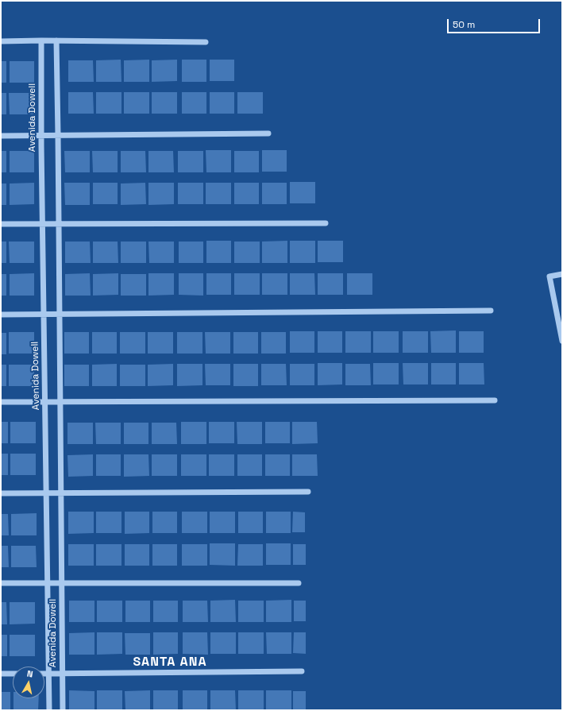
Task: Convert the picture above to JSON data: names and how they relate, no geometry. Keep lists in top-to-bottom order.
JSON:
{
  "streets": {
    "street": ["Avenida Dowell"]
  },
  "districts": ["SANTA ANA"],
  "scale_bar": "50 m",
  "north": "top"
}
